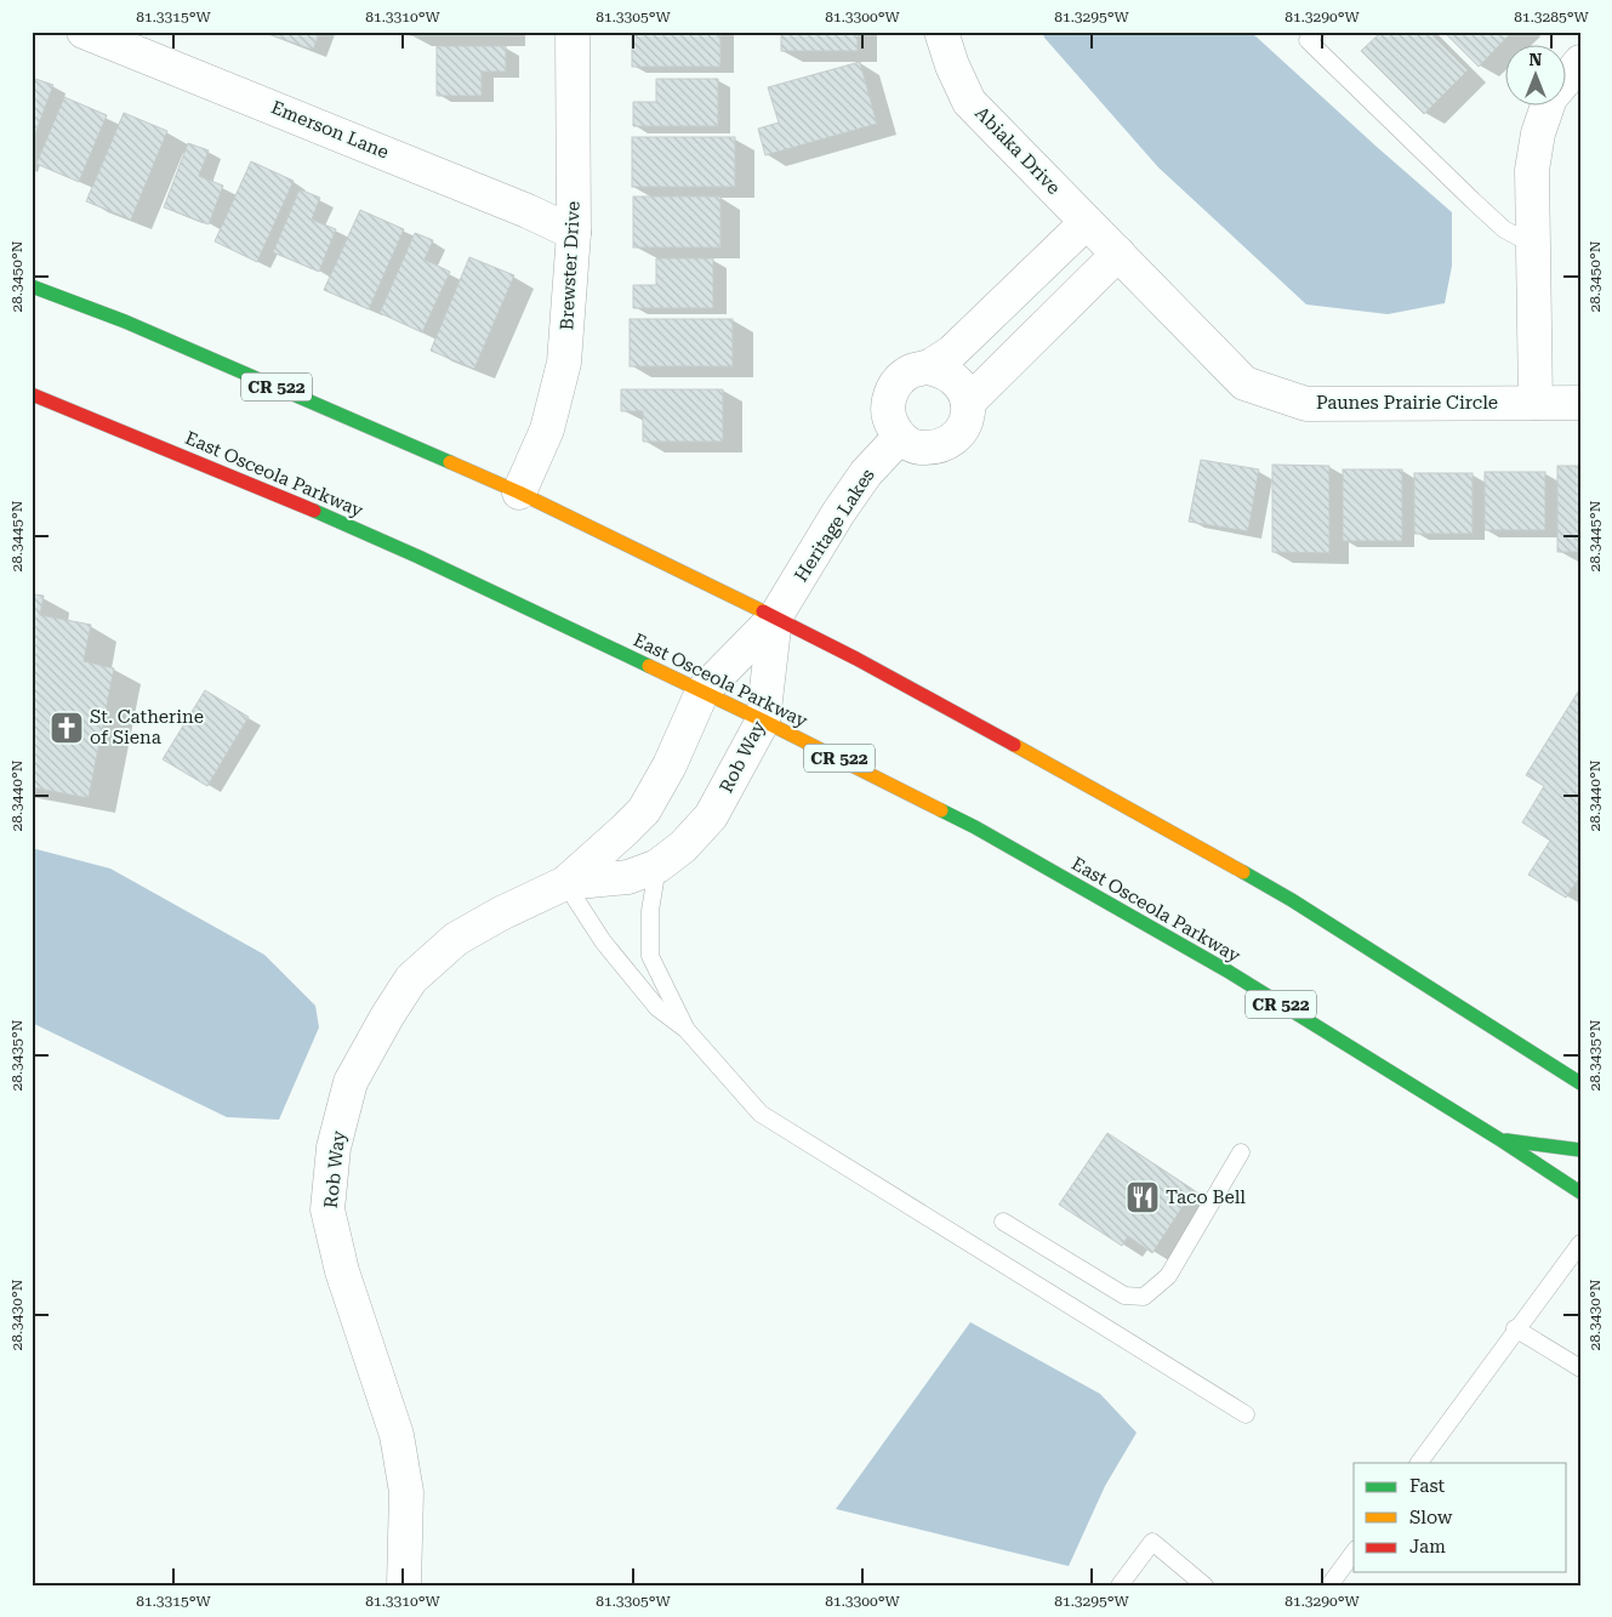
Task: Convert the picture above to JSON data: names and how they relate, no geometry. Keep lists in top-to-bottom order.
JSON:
{
  "streets": {
    "main road": ["CR 522", "East Osceola Parkway"],
    "street": [
      "Emerson Lane",
      "Abiaka Drive",
      "Brewster Drive",
      "Paunes Prairie Circle",
      "Heritage Lakes",
      "Rob Way"
    ]
  },
  "crossings": [
    ["Emerson Lane", "Brewster Drive"],
    ["Abiaka Drive", "Paunes Prairie Circle"],
    ["Brewster Drive", "CR 522"],
    ["CR 522", "Heritage Lakes"],
    ["CR 522", "Rob Way"],
    ["East Osceola Parkway", "Rob Way"],
    ["Heritage Lakes", "Rob Way"]
  ],
  "places": {
    "church": ["St. Catherine of Siena"],
    "restaurant": ["Taco Bell"]
  },
  "legend": ["Fast", "Slow", "Jam"],
  "north": "top",
  "coordinates": [
    "81.3315°W",
    "81.3310°W",
    "81.3305°W",
    "81.3300°W",
    "81.3295°W",
    "81.3290°W",
    "81.3285°W",
    "28.3450°N",
    "28.3445°N",
    "28.3440°N",
    "28.3435°N",
    "28.3430°N"
  ]
}
